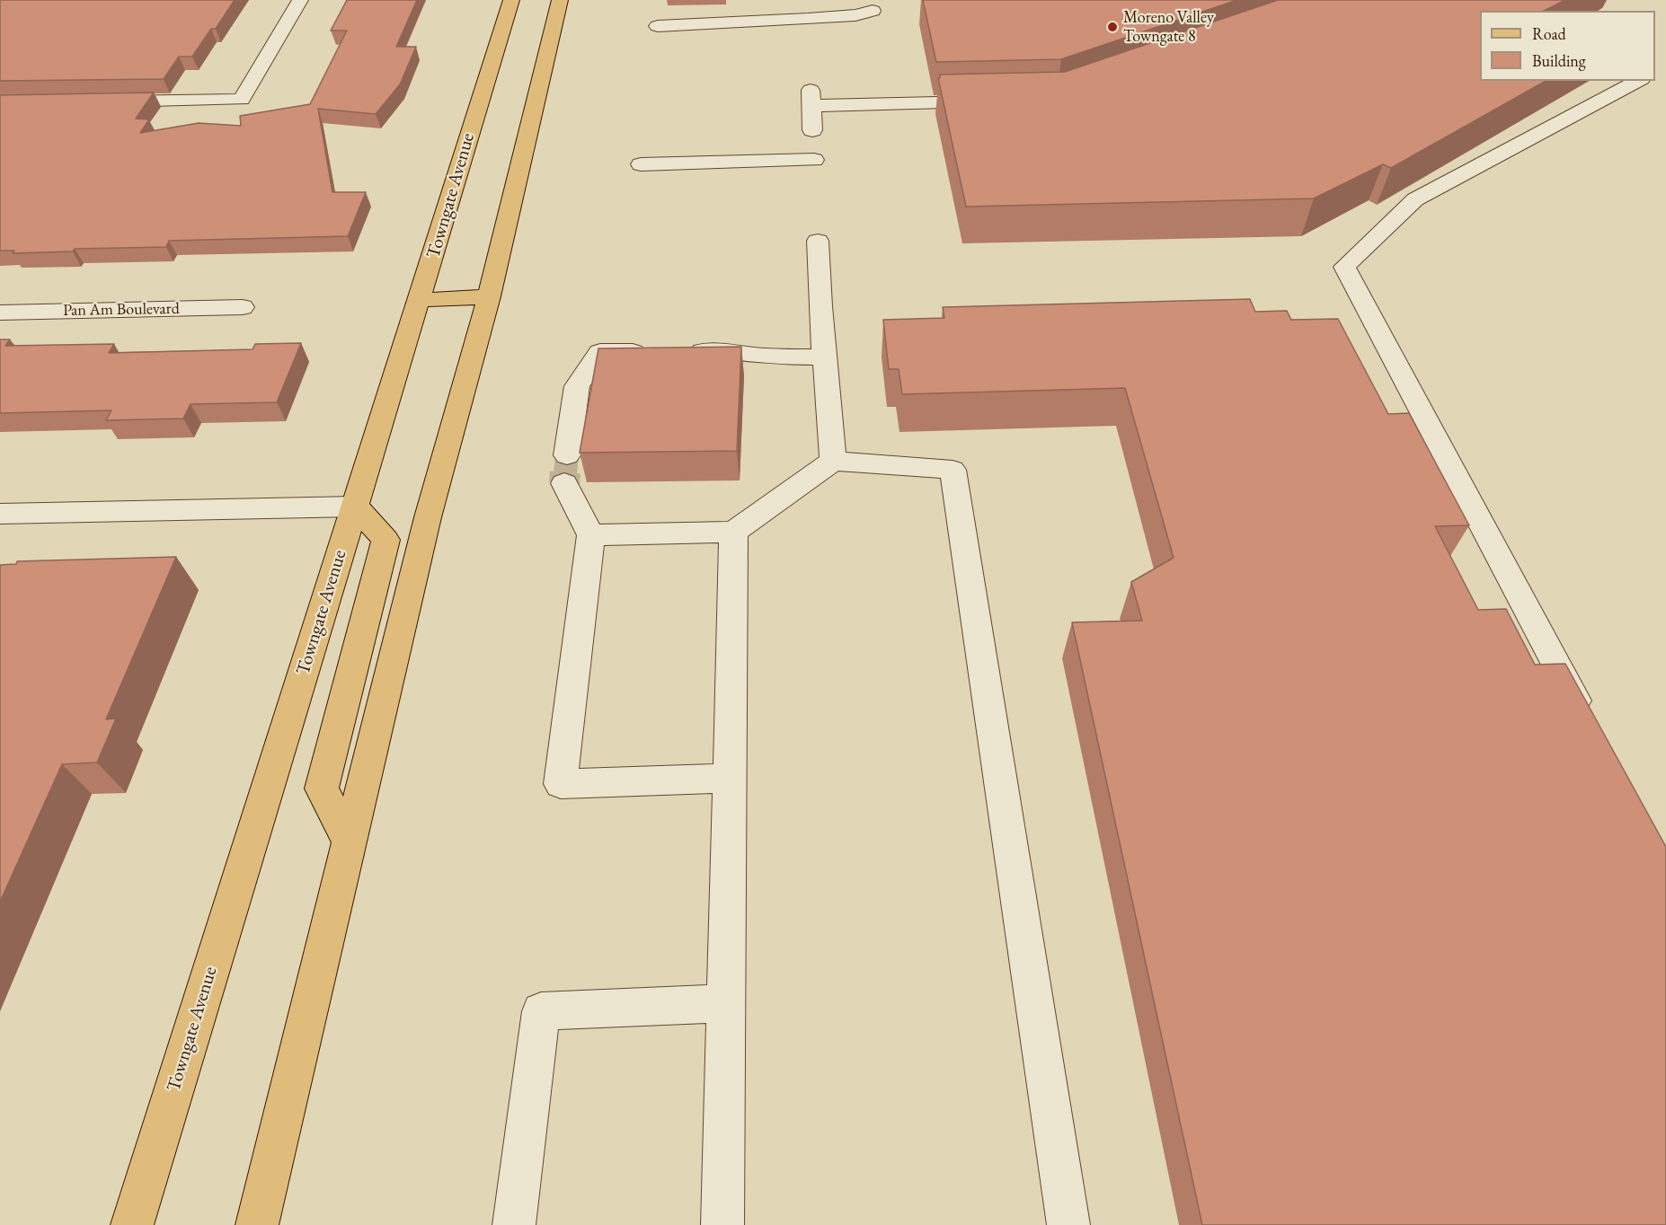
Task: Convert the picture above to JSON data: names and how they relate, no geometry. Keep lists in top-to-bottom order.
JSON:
{
  "streets": {
    "main road": ["Towngate Avenue"],
    "street": ["Pan Am Boulevard"]
  },
  "places": ["Moreno Valley Towngate 8"],
  "legend": ["Road", "Building"]
}
